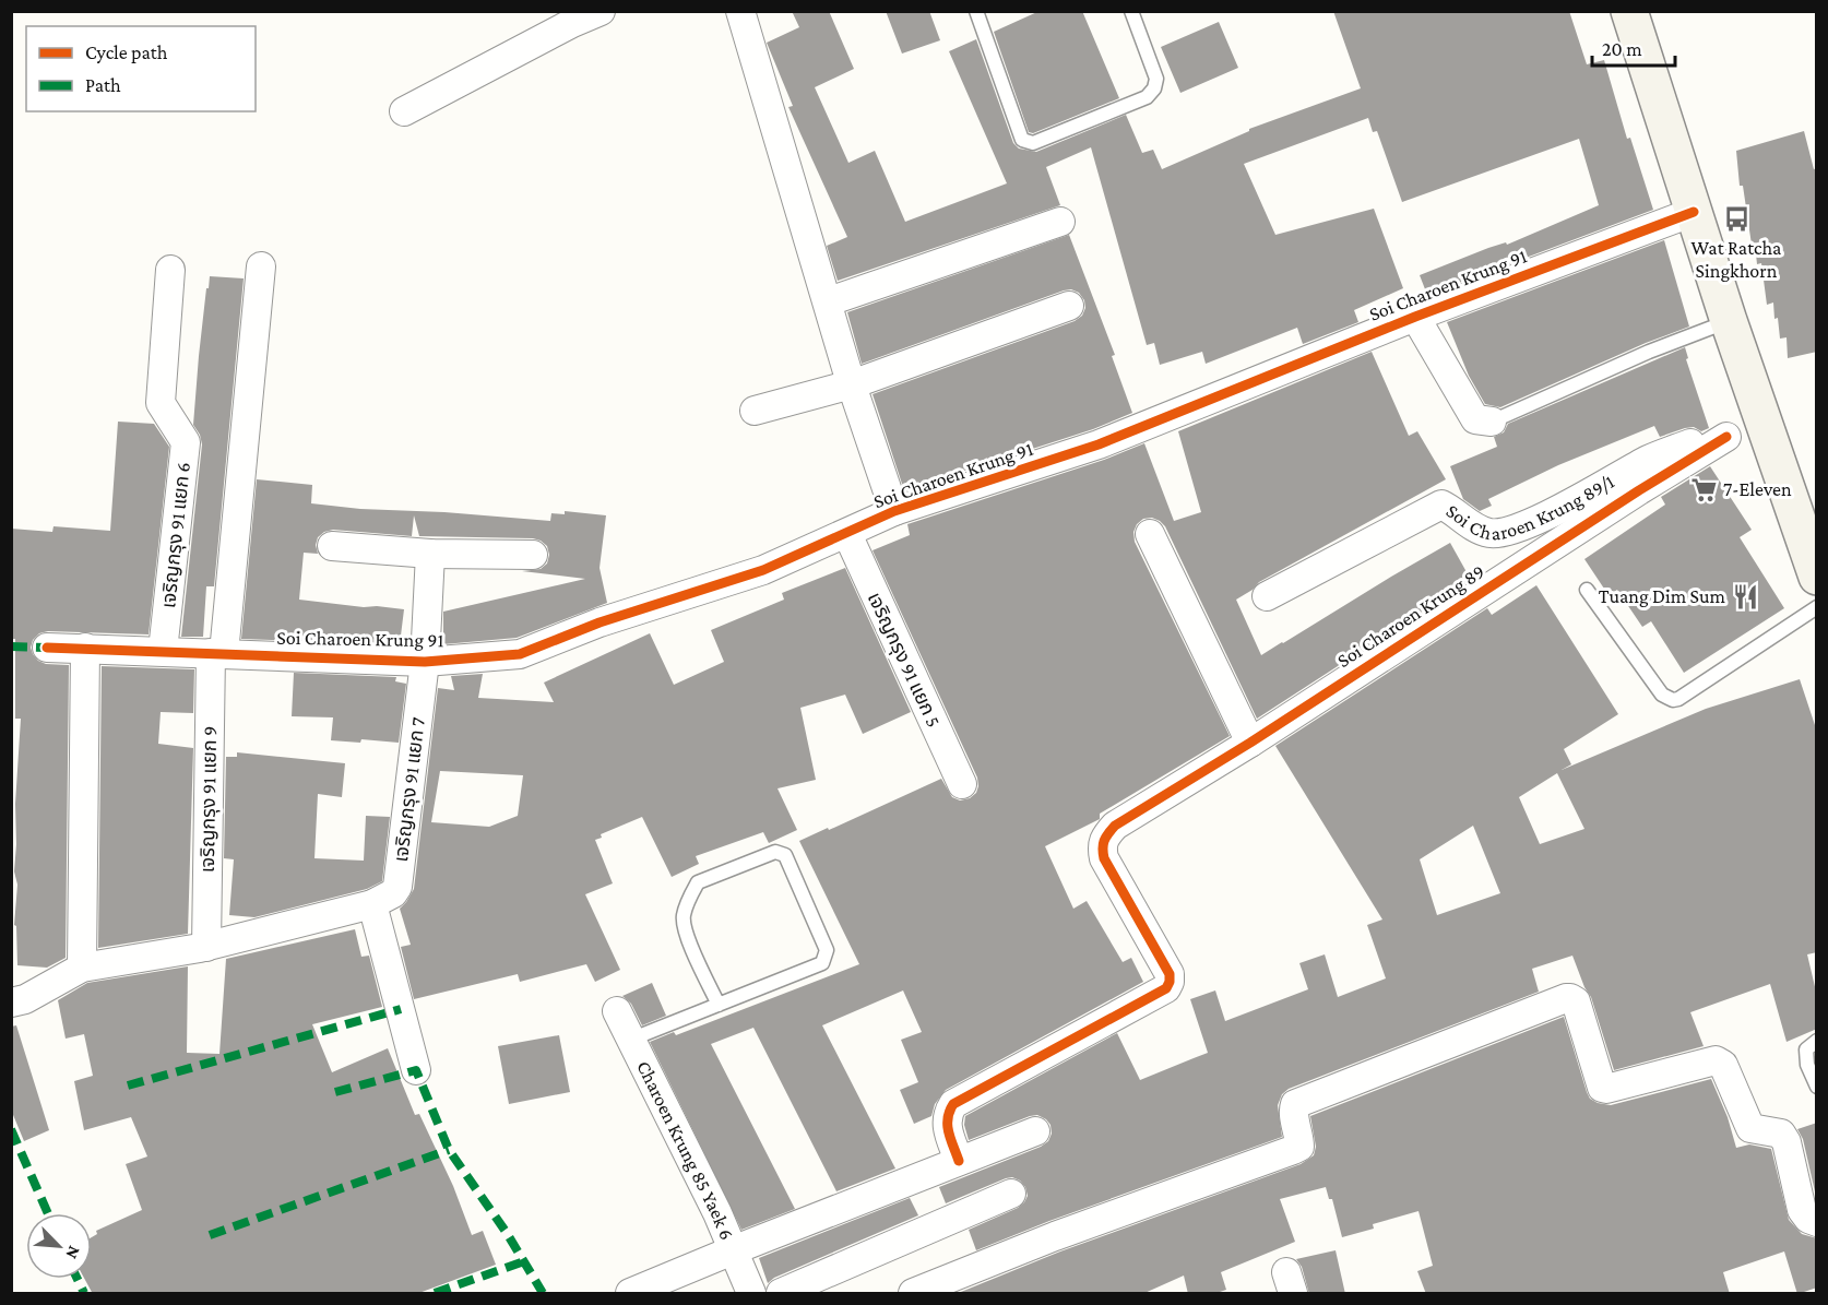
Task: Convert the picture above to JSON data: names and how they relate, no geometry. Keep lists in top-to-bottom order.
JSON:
{
  "streets": {
    "street": [
      "Soi Charoen Krung 91",
      "Soi Charoen Krung 89/1",
      "เจริญกรุง 91 แยก 6",
      "Soi Charoen Krung 89",
      "เจริญกรุง 91 แยก 5",
      "เจริญกรุง 91 แยก 7",
      "เจริญกรุง 91 แยก 9",
      "Charoen Krung 85 Yaek 6"
    ]
  },
  "crossings": [
    ["Soi Charoen Krung 91", "เจริญกรุง 91 แยก 6"],
    ["Soi Charoen Krung 91", "เจริญกรุง 91 แยก 5"],
    ["Soi Charoen Krung 91", "เจริญกรุง 91 แยก 7"],
    ["Soi Charoen Krung 91", "เจริญกรุง 91 แยก 9"],
    ["Soi Charoen Krung 89/1", "Soi Charoen Krung 89"]
  ],
  "places": {
    "bus stop": ["Wat Ratcha Singkhorn"],
    "supermarket": ["7-Eleven"],
    "restaurant": ["Tuang Dim Sum"]
  },
  "legend": ["Cycle path", "Path"],
  "scale_bar": "20 m",
  "north": "bottom right"
}
